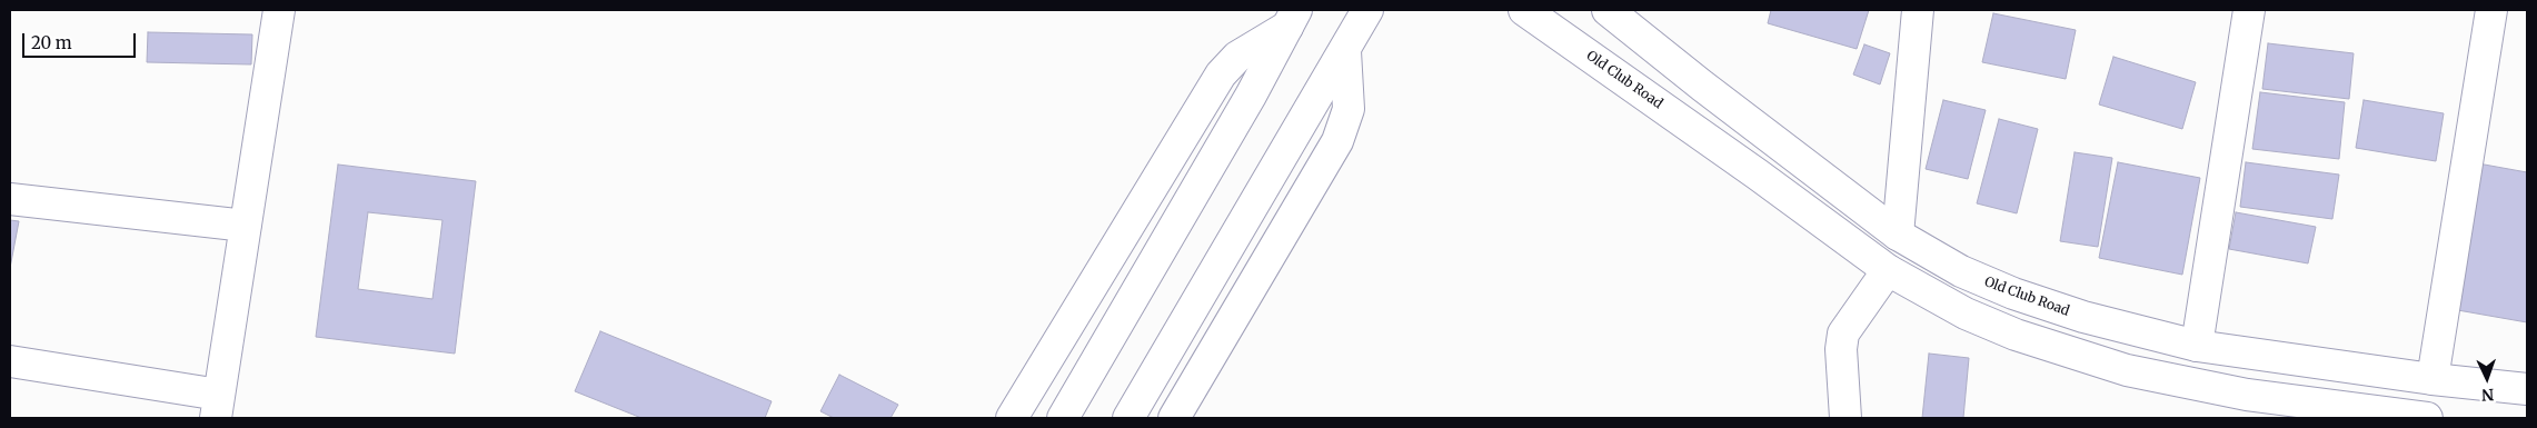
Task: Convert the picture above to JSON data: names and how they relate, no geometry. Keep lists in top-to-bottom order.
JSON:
{
  "streets": {
    "street": ["Old Club Road"]
  },
  "scale_bar": "20 m",
  "north": "bottom"
}
